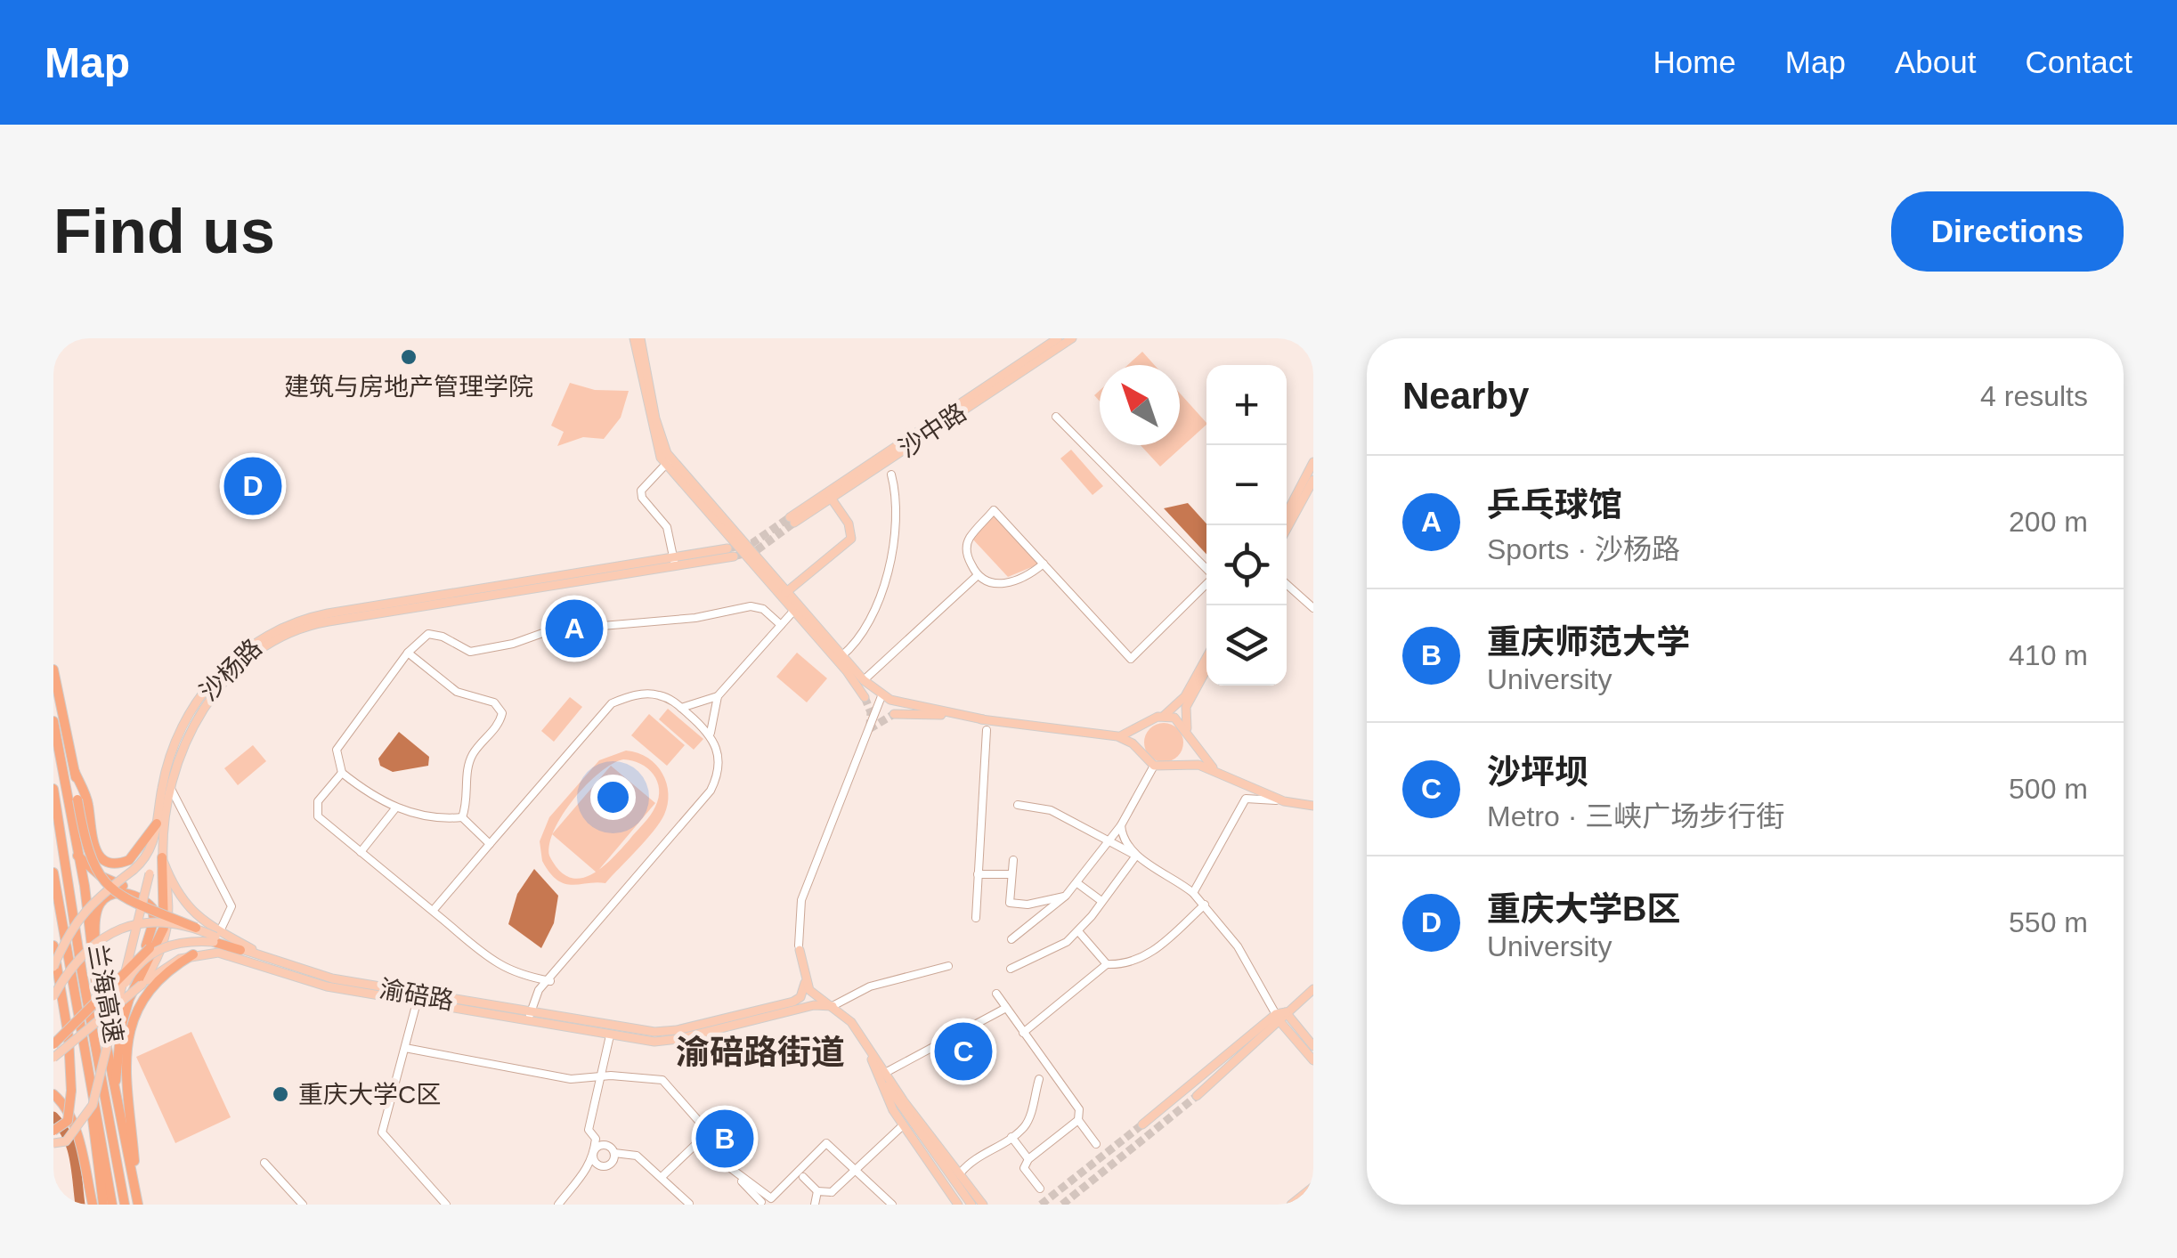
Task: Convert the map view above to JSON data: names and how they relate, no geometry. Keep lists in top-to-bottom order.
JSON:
{
  "streets": {
    "highway": ["兰海高速"],
    "main road": ["沙中路", "沙杨路", "渝碚路"]
  },
  "districts": ["渝碚路街道"],
  "places": ["建筑与房地产管理学院", "重庆大学C区"],
  "north": "top left",
  "page": {
    "header": "Map",
    "nav": [
      "Home",
      "Map",
      "About",
      "Contact"
    ],
    "buttons": "Directions",
    "title": "Find us",
    "heading": ["Nearby", "4 results"],
    "map_buttons": ["+", "−"],
    "pins": [
      "D",
      "A",
      "C",
      "B"
    ],
    "list": [
      {
        "mark": "A",
        "name": "乒乓球馆",
        "note": "Sports · 沙杨路",
        "value": "200 m"
      },
      {
        "mark": "B",
        "name": "重庆师范大学",
        "note": "University",
        "value": "410 m"
      },
      {
        "mark": "C",
        "name": "沙坪坝",
        "note": "Metro · 三峡广场步行街",
        "value": "500 m"
      },
      {
        "mark": "D",
        "name": "重庆大学B区",
        "note": "University",
        "value": "550 m"
      }
    ]
  }
}
